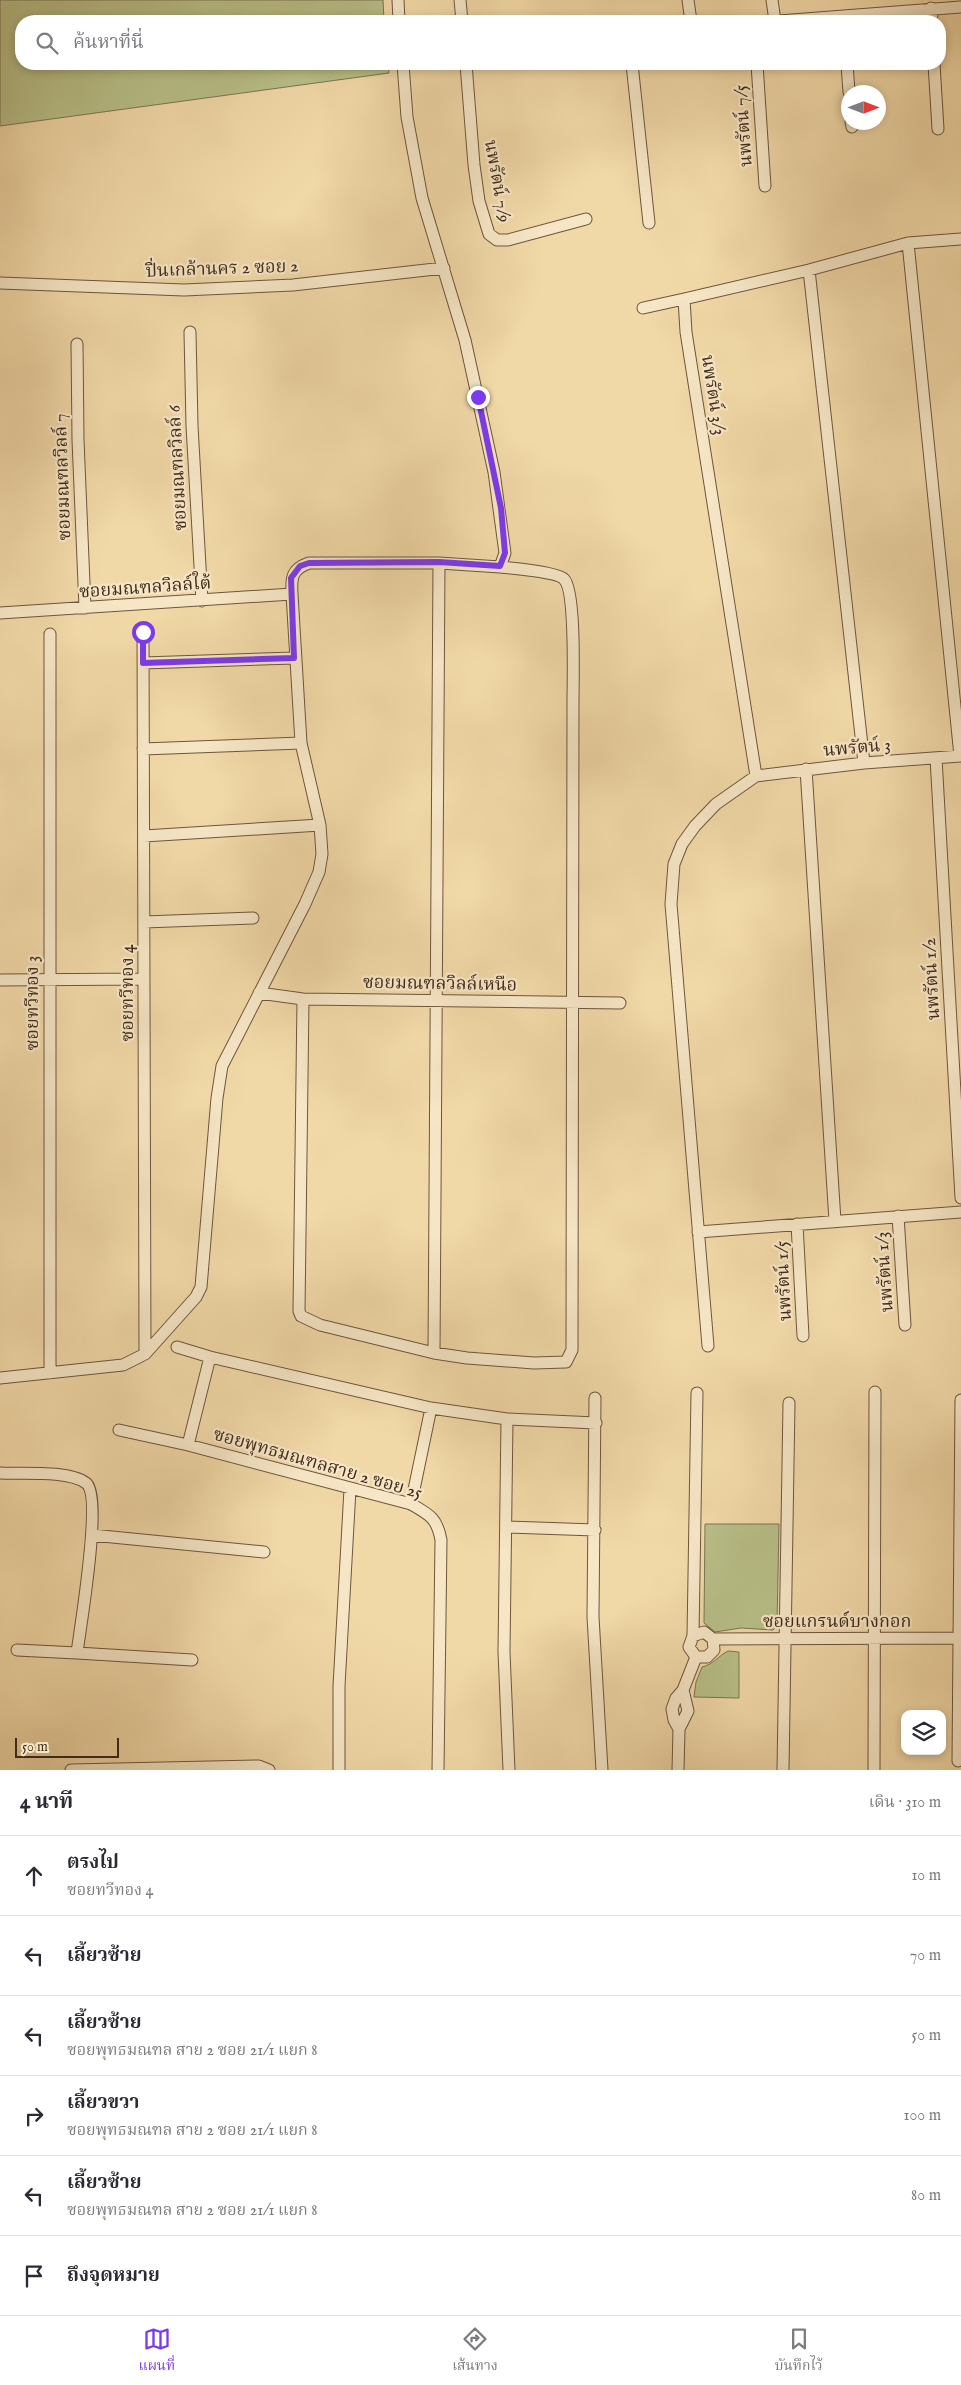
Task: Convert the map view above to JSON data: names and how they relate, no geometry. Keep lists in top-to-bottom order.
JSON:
{
  "streets": {
    "street": [
      "นพรัตน์ 7/5",
      "นพรัตน์ 7/9",
      "ปิ่นเกล้านคร 2 ซอย 2",
      "นพรัตน์ 3/3",
      "ซอยมณฑลวิลล์ 6",
      "ซอยมณฑลวิลล์ 7",
      "ซอยมณฑลวิลล์ใต้",
      "นพรัตน์ 3",
      "นพรัตน์ 1/2",
      "ซอยมณฑลวิลล์เหนือ",
      "ซอยทวีทอง 4",
      "ซอยทวีทอง 3",
      "นพรัตน์ 1/3",
      "นพรัตน์ 1/5",
      "ซอยพุทธมณฑลสาย 2 ซอย 25",
      "ซอยแกรนด์บางกอก"
    ]
  },
  "crossings": [
    ["นพรัตน์ 3/3", "นพรัตน์ 3"],
    ["ซอยมณฑลวิลล์ 6", "ซอยมณฑลวิลล์ใต้"],
    ["ซอยมณฑลวิลล์ 7", "ซอยมณฑลวิลล์ใต้"],
    ["นพรัตน์ 3", "นพรัตน์ 1/2"]
  ],
  "scale_bar": "50 m",
  "north": "right",
  "page": {
    "search": "ค้นหาที่นี่",
    "scale": "50 m",
    "heading": ["4 นาที", "เดิน · 310 m"],
    "list": [
      ["ตรงไป", "ซอยทวีทอง 4", "10 m"],
      ["เลี้ยวซ้าย", "70 m"],
      ["เลี้ยวซ้าย", "ซอยพุทธมณฑล สาย 2 ซอย 21/1 แยก 8", "50 m"],
      ["เลี้ยวขวา", "ซอยพุทธมณฑล สาย 2 ซอย 21/1 แยก 8", "100 m"],
      ["เลี้ยวซ้าย", "ซอยพุทธมณฑล สาย 2 ซอย 21/1 แยก 8", "80 m"],
      "ถึงจุดหมาย"
    ],
    "nav": ["แผนที่", "เส้นทาง", "บันทึกไว้"]
  }
}
